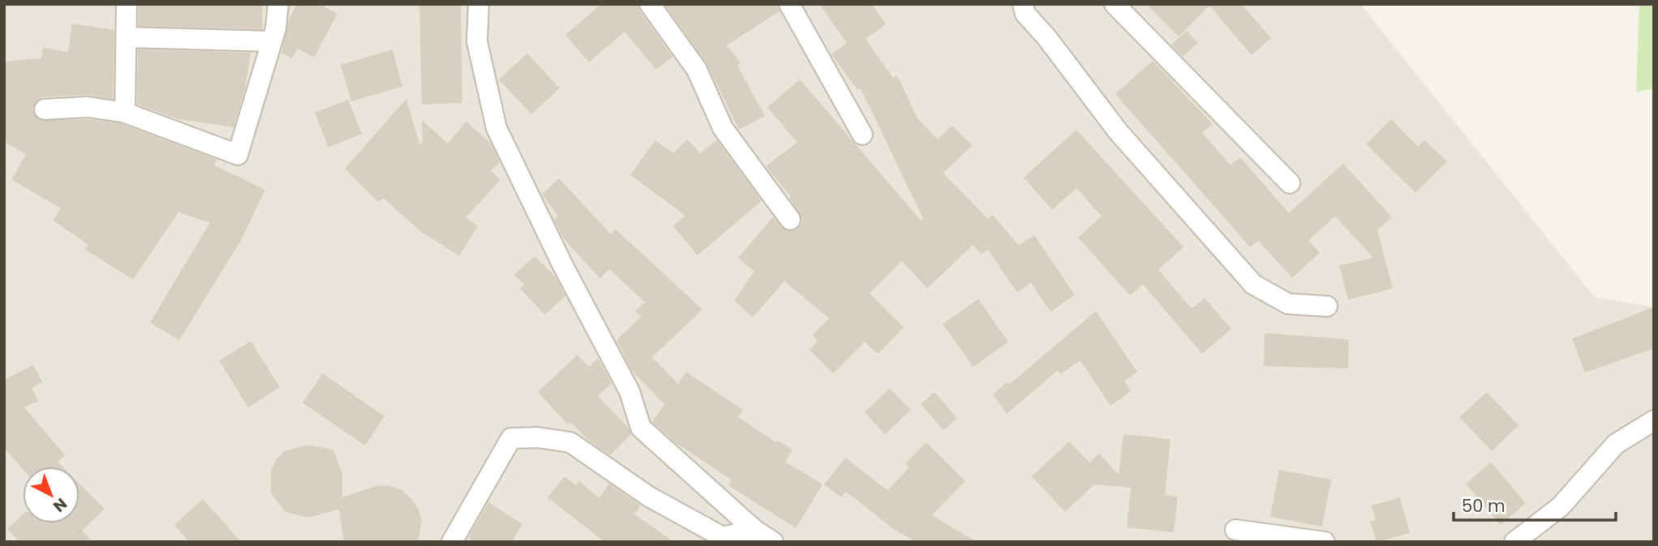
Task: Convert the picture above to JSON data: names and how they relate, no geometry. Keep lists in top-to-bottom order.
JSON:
{
  "scale_bar": "50 m",
  "north": "bottom right"
}
